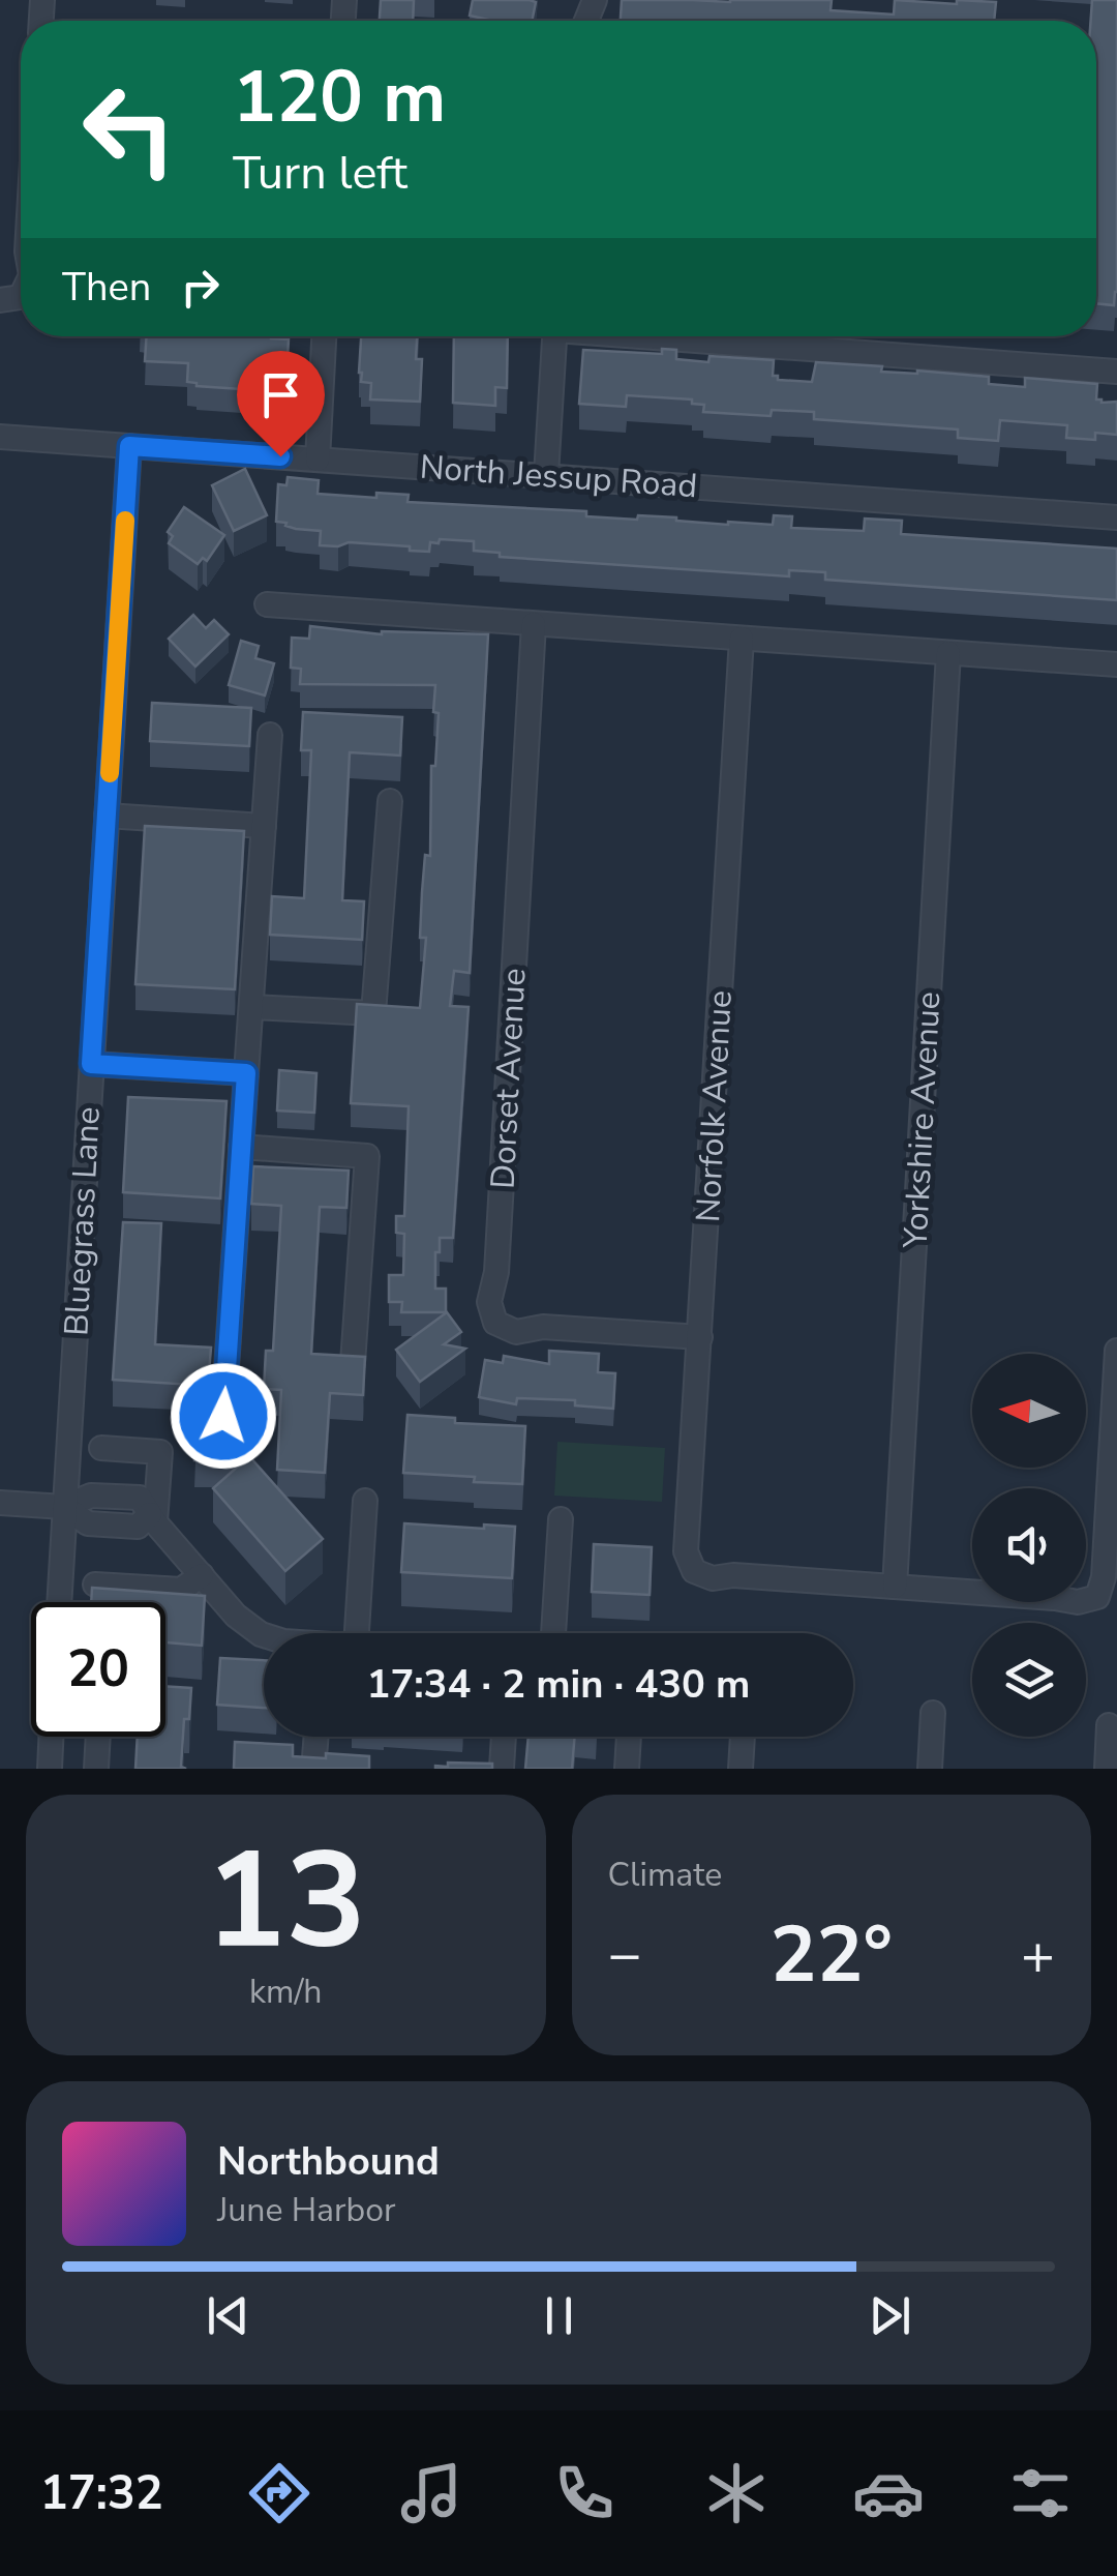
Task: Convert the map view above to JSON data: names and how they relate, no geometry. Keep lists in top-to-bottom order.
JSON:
{
  "streets": {
    "street": [
      "North Jessup Road",
      "Dorset Avenue",
      "Norfolk Avenue",
      "Yorkshire Avenue",
      "Bluegrass Lane"
    ]
  },
  "crossings": [
    ["North Jessup Road", "Bluegrass Lane"],
    ["Dorset Avenue", "Norfolk Avenue"],
    ["Norfolk Avenue", "Yorkshire Avenue"]
  ],
  "north": "left",
  "page": {
    "turn": ["120 m", "Turn left"],
    "then": "Then",
    "limit": "20",
    "trip": "17:34 · 2 min · 430 m",
    "tile": [
      ["13", "km/h"],
      "Climate"
    ],
    "heat": ["−", "22°", "+"],
    "song": ["Northbound", "June Harbor"],
    "tabs": "17:32"
  }
}
